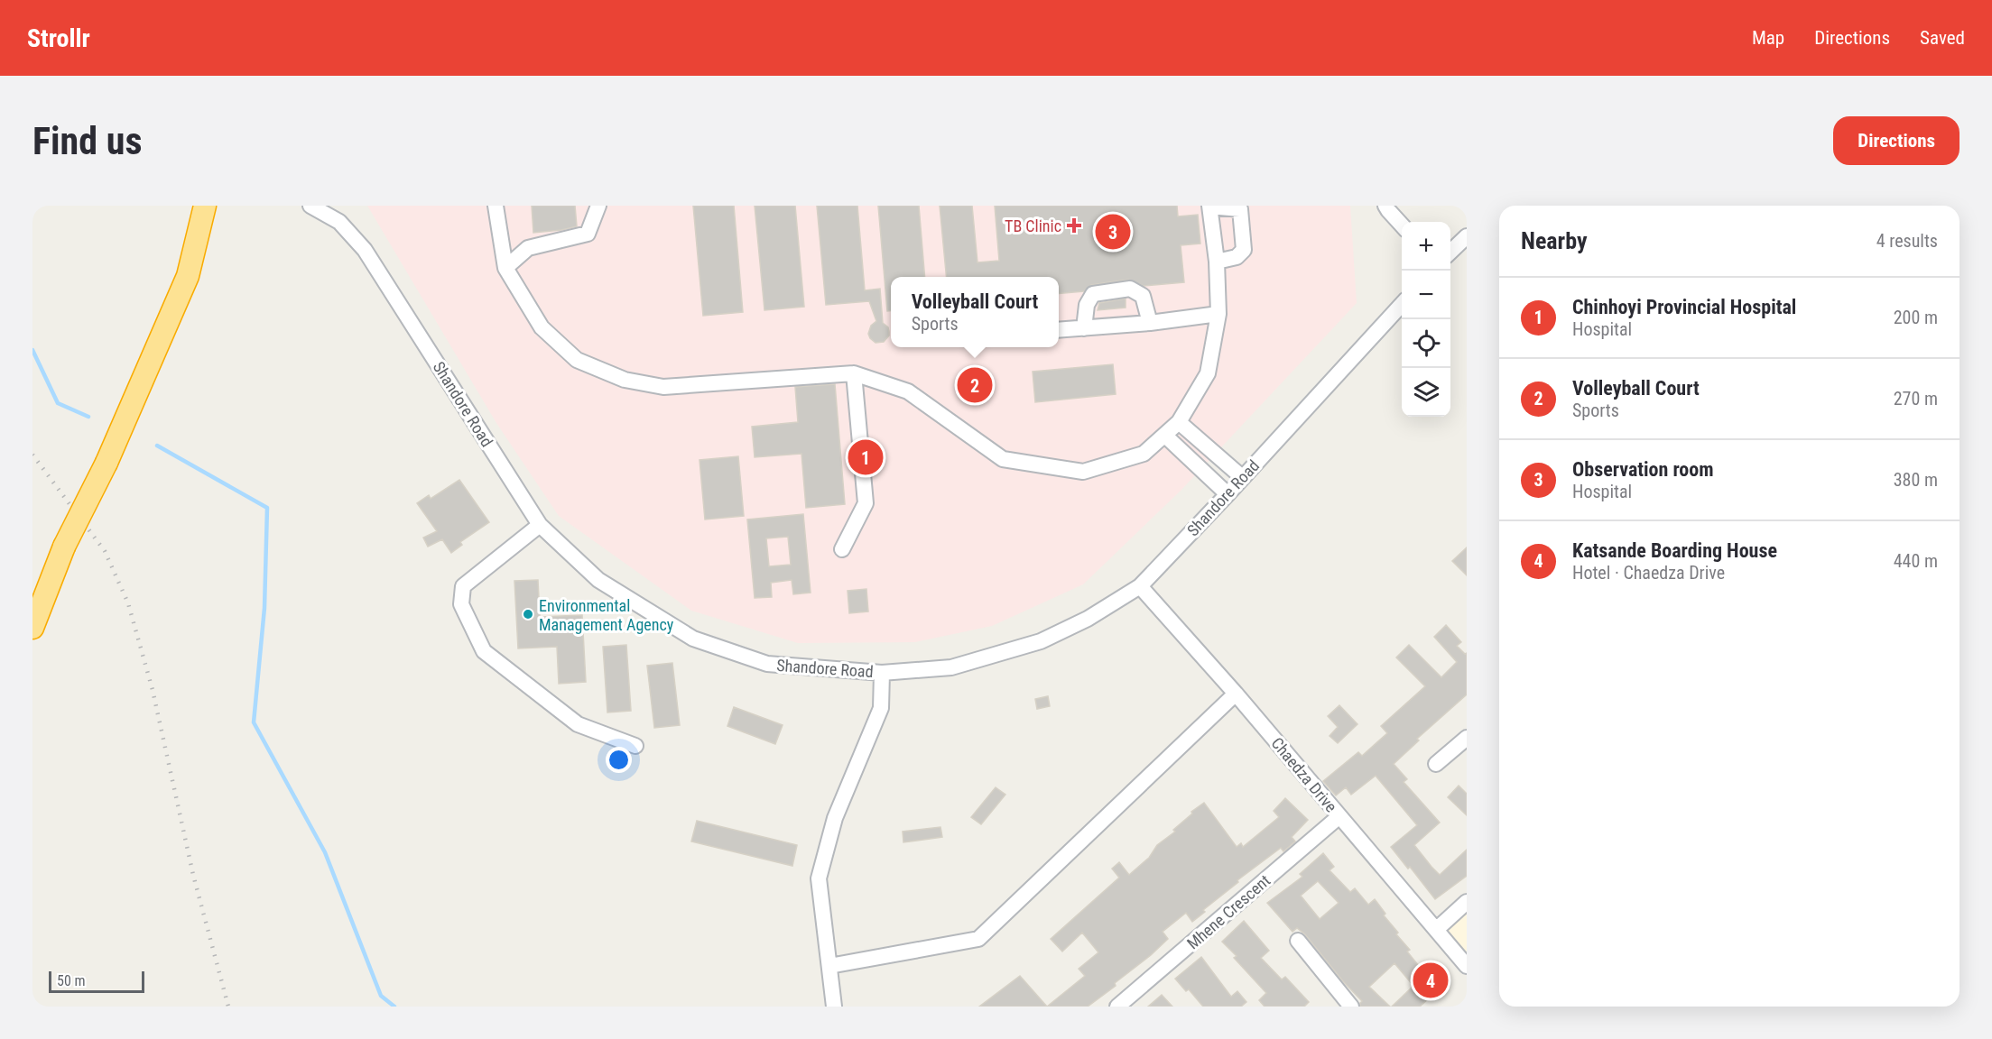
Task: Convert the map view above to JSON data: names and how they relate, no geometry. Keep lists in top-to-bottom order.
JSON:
{
  "streets": {
    "street": ["Shandore Road", "Chaedza Drive", "Mhene Crescent"]
  },
  "crossings": [
    ["Shandore Road", "Chaedza Drive"],
    ["Chaedza Drive", "Mhene Crescent"]
  ],
  "places": {
    "health": ["TB Clinic"],
    "other": ["Environmental Management Agency"]
  },
  "scale_bar": "50 m",
  "page": {
    "header": "Strollr",
    "nav": ["Map", "Directions", "Saved"],
    "buttons": "Directions",
    "title": "Find us",
    "heading": ["Nearby", "4 results"],
    "pins": [
      "3",
      "2",
      "1",
      "4"
    ],
    "map_buttons": ["+", "−"],
    "list": [
      {
        "mark": "1",
        "name": "Chinhoyi Provincial Hospital",
        "note": "Hospital",
        "value": "200 m"
      },
      {
        "mark": "2",
        "name": "Volleyball Court",
        "note": "Sports",
        "value": "270 m"
      },
      {
        "mark": "3",
        "name": "Observation room",
        "note": "Hospital",
        "value": "380 m"
      },
      {
        "mark": "4",
        "name": "Katsande Boarding House",
        "note": "Hotel · Chaedza Drive",
        "value": "440 m"
      }
    ],
    "popup": ["Volleyball Court", "Sports"],
    "scale": "50 m"
  }
}
